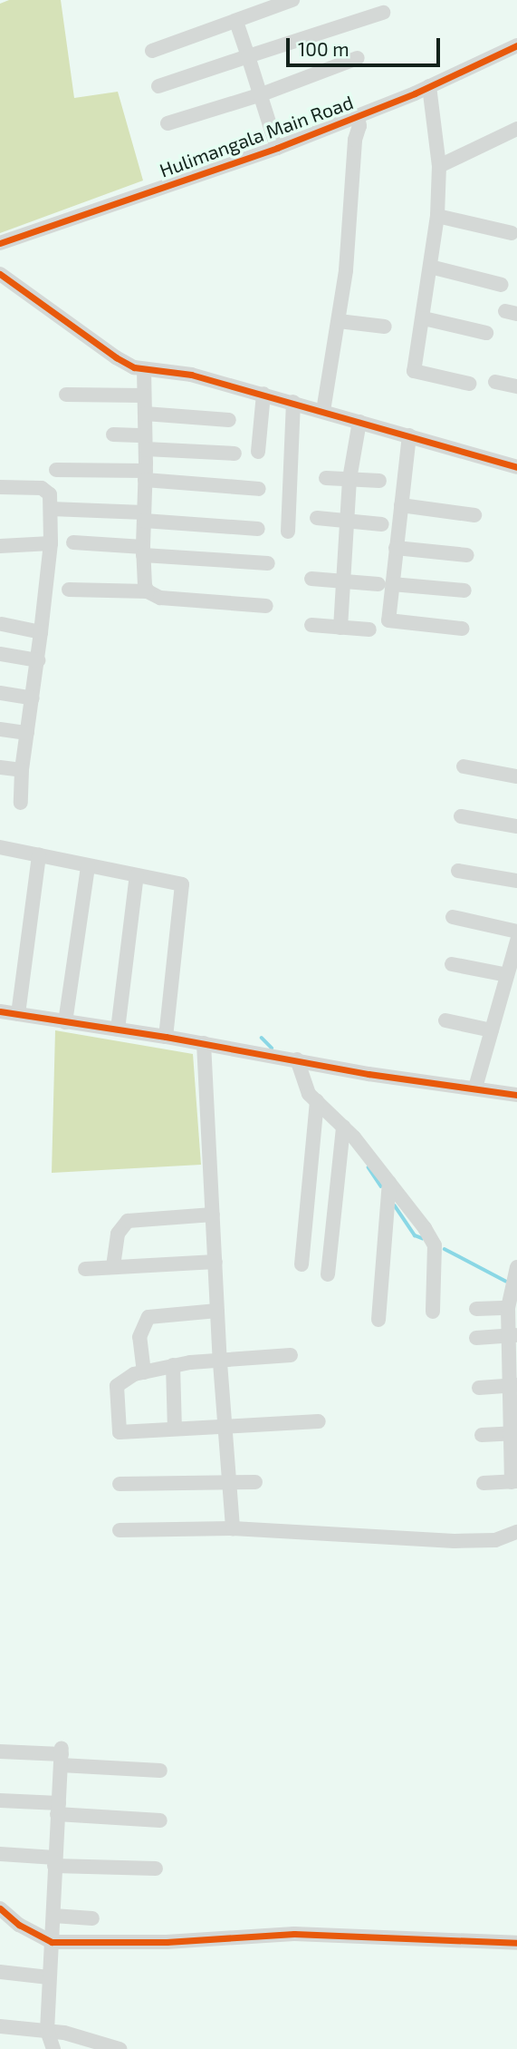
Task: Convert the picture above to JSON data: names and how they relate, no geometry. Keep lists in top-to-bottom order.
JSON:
{
  "streets": {
    "street": ["Hulimangala Main Road"]
  },
  "scale_bar": "100 m"
}
